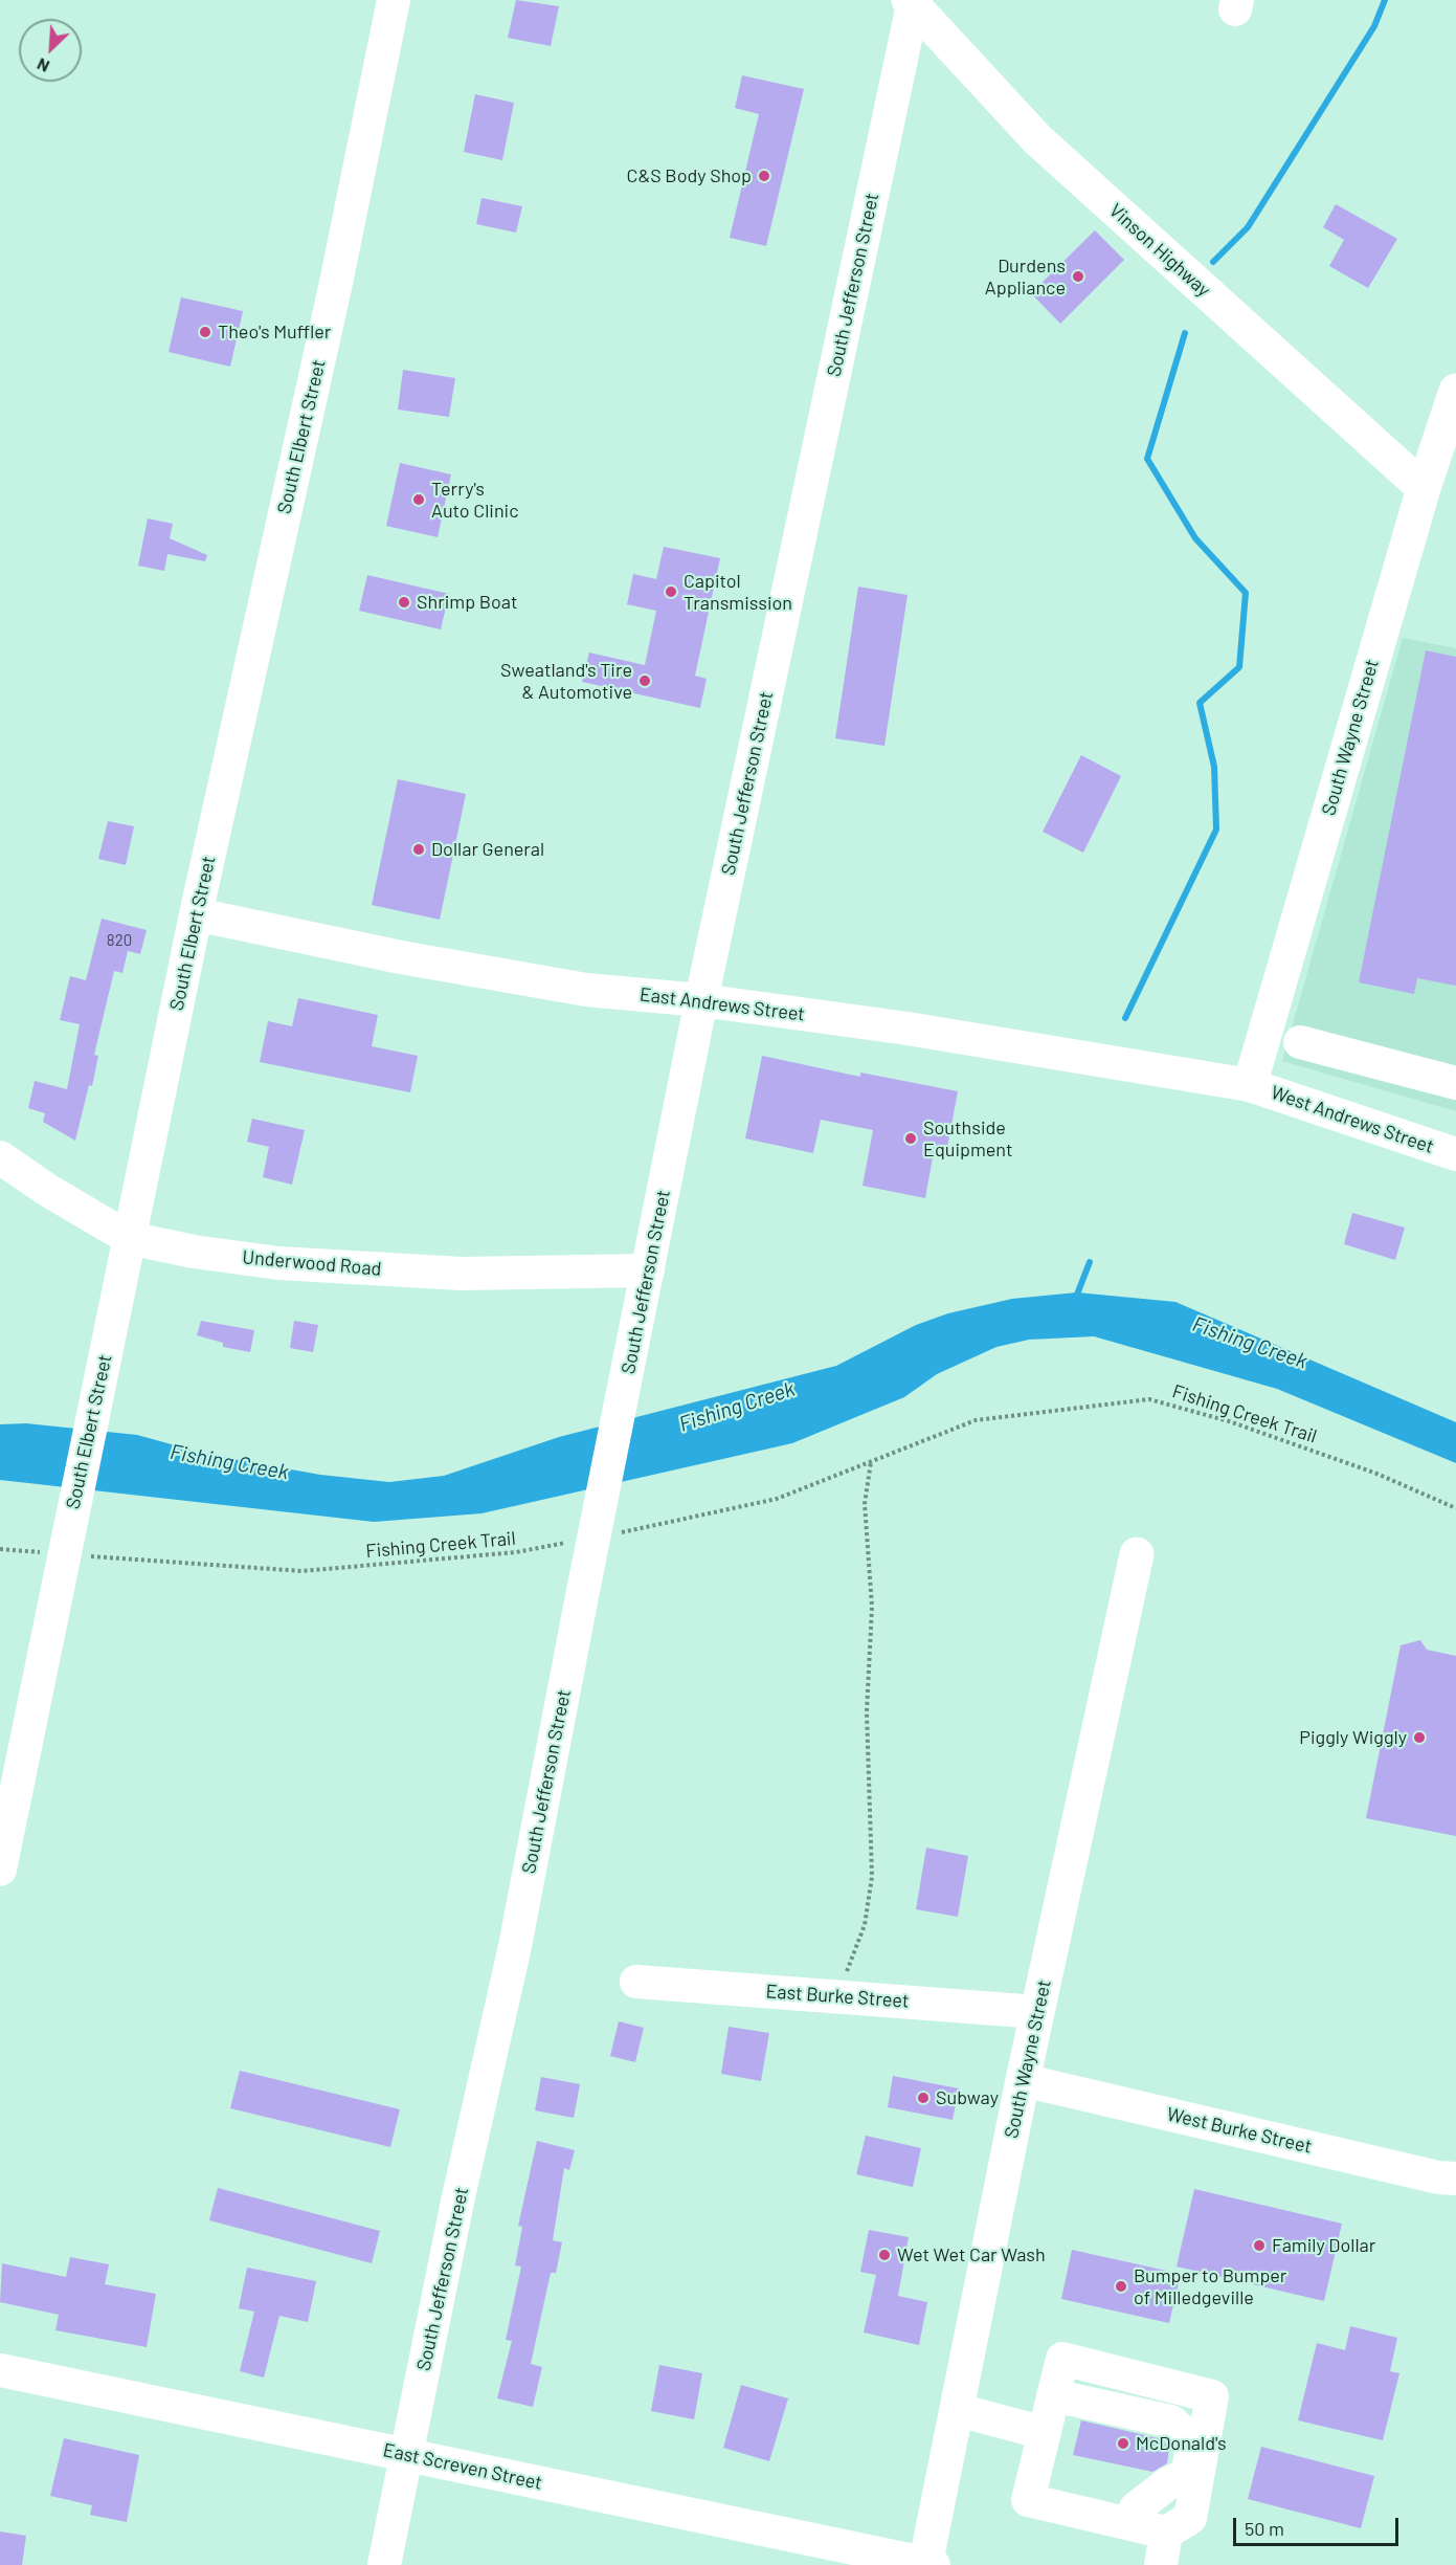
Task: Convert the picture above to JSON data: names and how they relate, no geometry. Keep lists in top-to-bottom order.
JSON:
{
  "streets": {
    "main road": ["Vinson Highway", "South Wayne Street"],
    "street": [
      "South Jefferson Street",
      "South Elbert Street",
      "East Andrews Street",
      "West Andrews Street",
      "Underwood Road",
      "East Burke Street",
      "West Burke Street",
      "East Screven Street"
    ],
    "path": ["Fishing Creek Trail"]
  },
  "crossings": [
    ["Vinson Highway", "South Jefferson Street"],
    ["Vinson Highway", "South Wayne Street"],
    ["South Jefferson Street", "East Andrews Street"],
    ["South Jefferson Street", "Underwood Road"],
    ["South Jefferson Street", "East Screven Street"],
    ["South Elbert Street", "East Andrews Street"],
    ["South Elbert Street", "Underwood Road"],
    ["South Wayne Street", "East Andrews Street"],
    ["South Wayne Street", "West Andrews Street"],
    ["South Wayne Street", "East Burke Street"],
    ["South Wayne Street", "West Burke Street"],
    ["South Wayne Street", "East Screven Street"],
    ["East Andrews Street", "West Andrews Street"]
  ],
  "water": ["Fishing Creek"],
  "places": [
    "C&S Body Shop",
    "Durdens Appliance",
    "Theo's Muffler",
    "Terry's Auto Clinic",
    "Capitol Transmission",
    "Shrimp Boat",
    "Sweatland's Tire & Automotive",
    "Dollar General",
    "Southside Equipment",
    "Piggly Wiggly",
    "Subway",
    "Family Dollar",
    "Wet Wet Car Wash",
    "Bumper to Bumper of Milledgeville",
    "McDonald's"
  ],
  "house_numbers": ["820"],
  "scale_bar": "50 m",
  "north": "bottom left"
}
